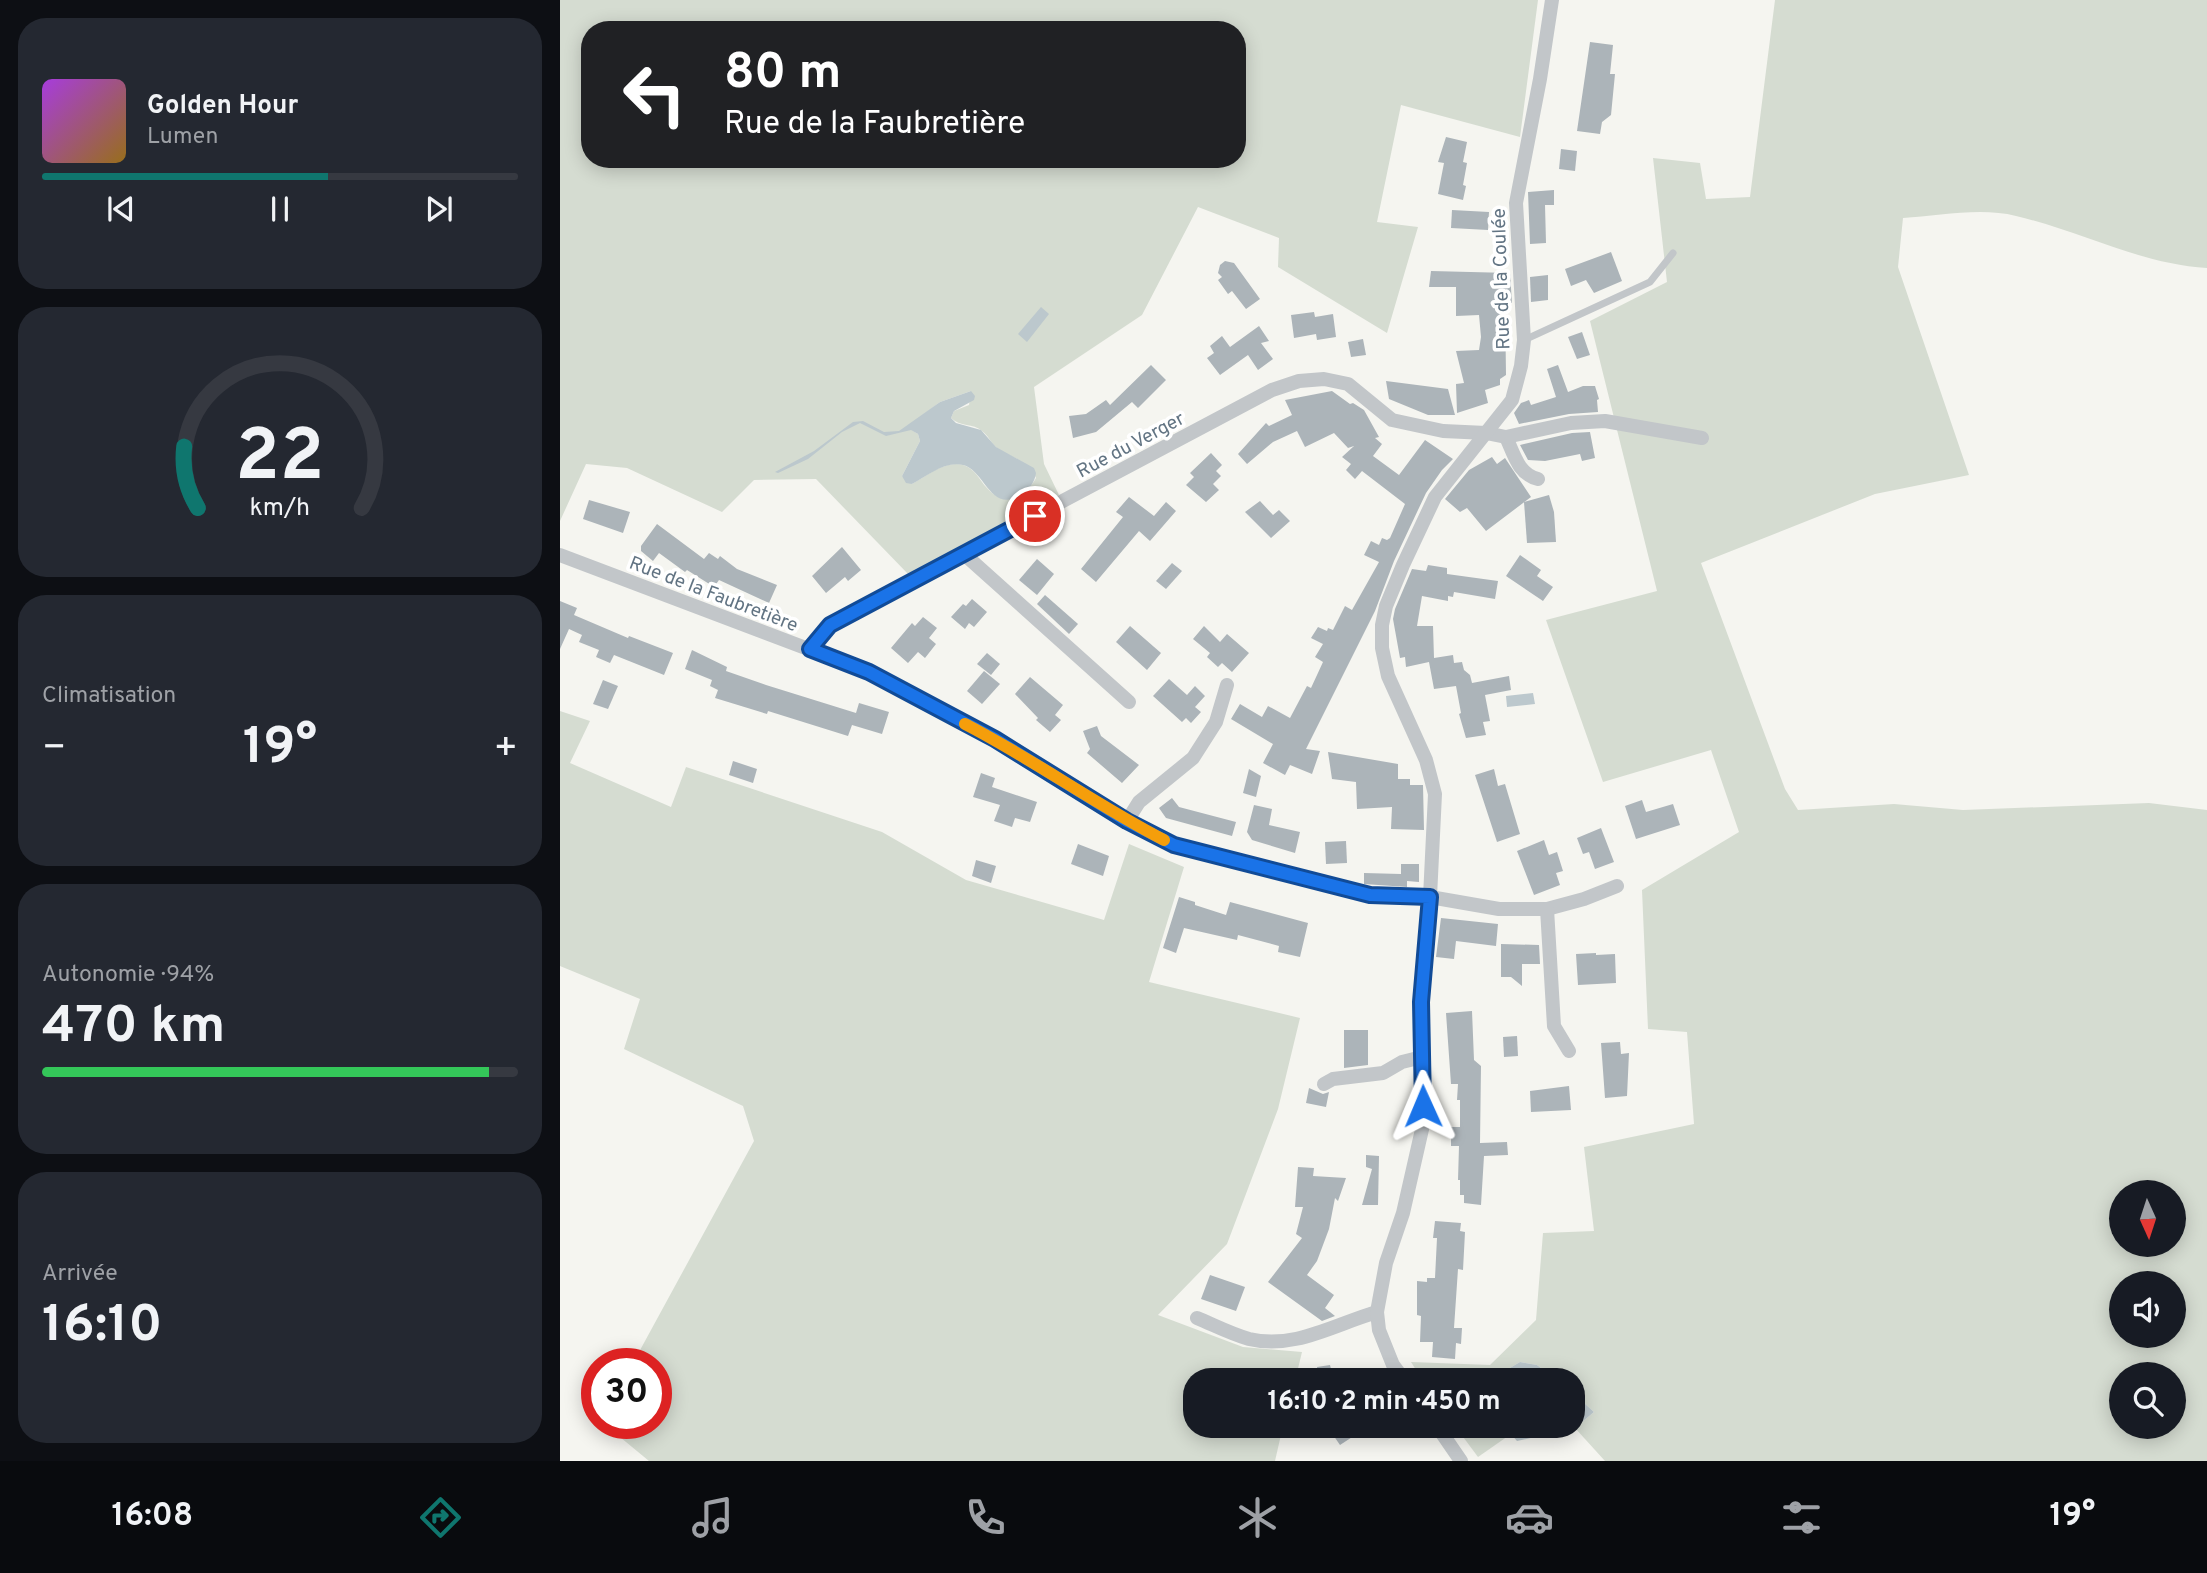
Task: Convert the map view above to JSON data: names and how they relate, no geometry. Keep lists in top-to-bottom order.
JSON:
{
  "streets": {
    "street": ["Rue de la Coulée", "Rue du Verger", "Rue de la Faubretière"]
  },
  "crossings": [
    ["Rue de la Coulée", "Rue du Verger"],
    ["Rue de la Coulée", "Rue de la Faubretière"],
    ["Rue du Verger", "Rue de la Faubretière"]
  ],
  "north": "bottom",
  "page": {
    "turn": ["80 m", "Rue de la Faubretière"],
    "song": ["Golden Hour", "Lumen"],
    "tile": [
      "Climatisation",
      ["Autonomie · 94%", "470 km"],
      ["Arrivée", "16:10"]
    ],
    "heat": ["−", "19°", "+"],
    "limit": "30",
    "trip": "16:10 · 2 min · 450 m",
    "tabs": ["16:08", "19°"],
    "gauge": ["22", "km/h"]
  }
}
